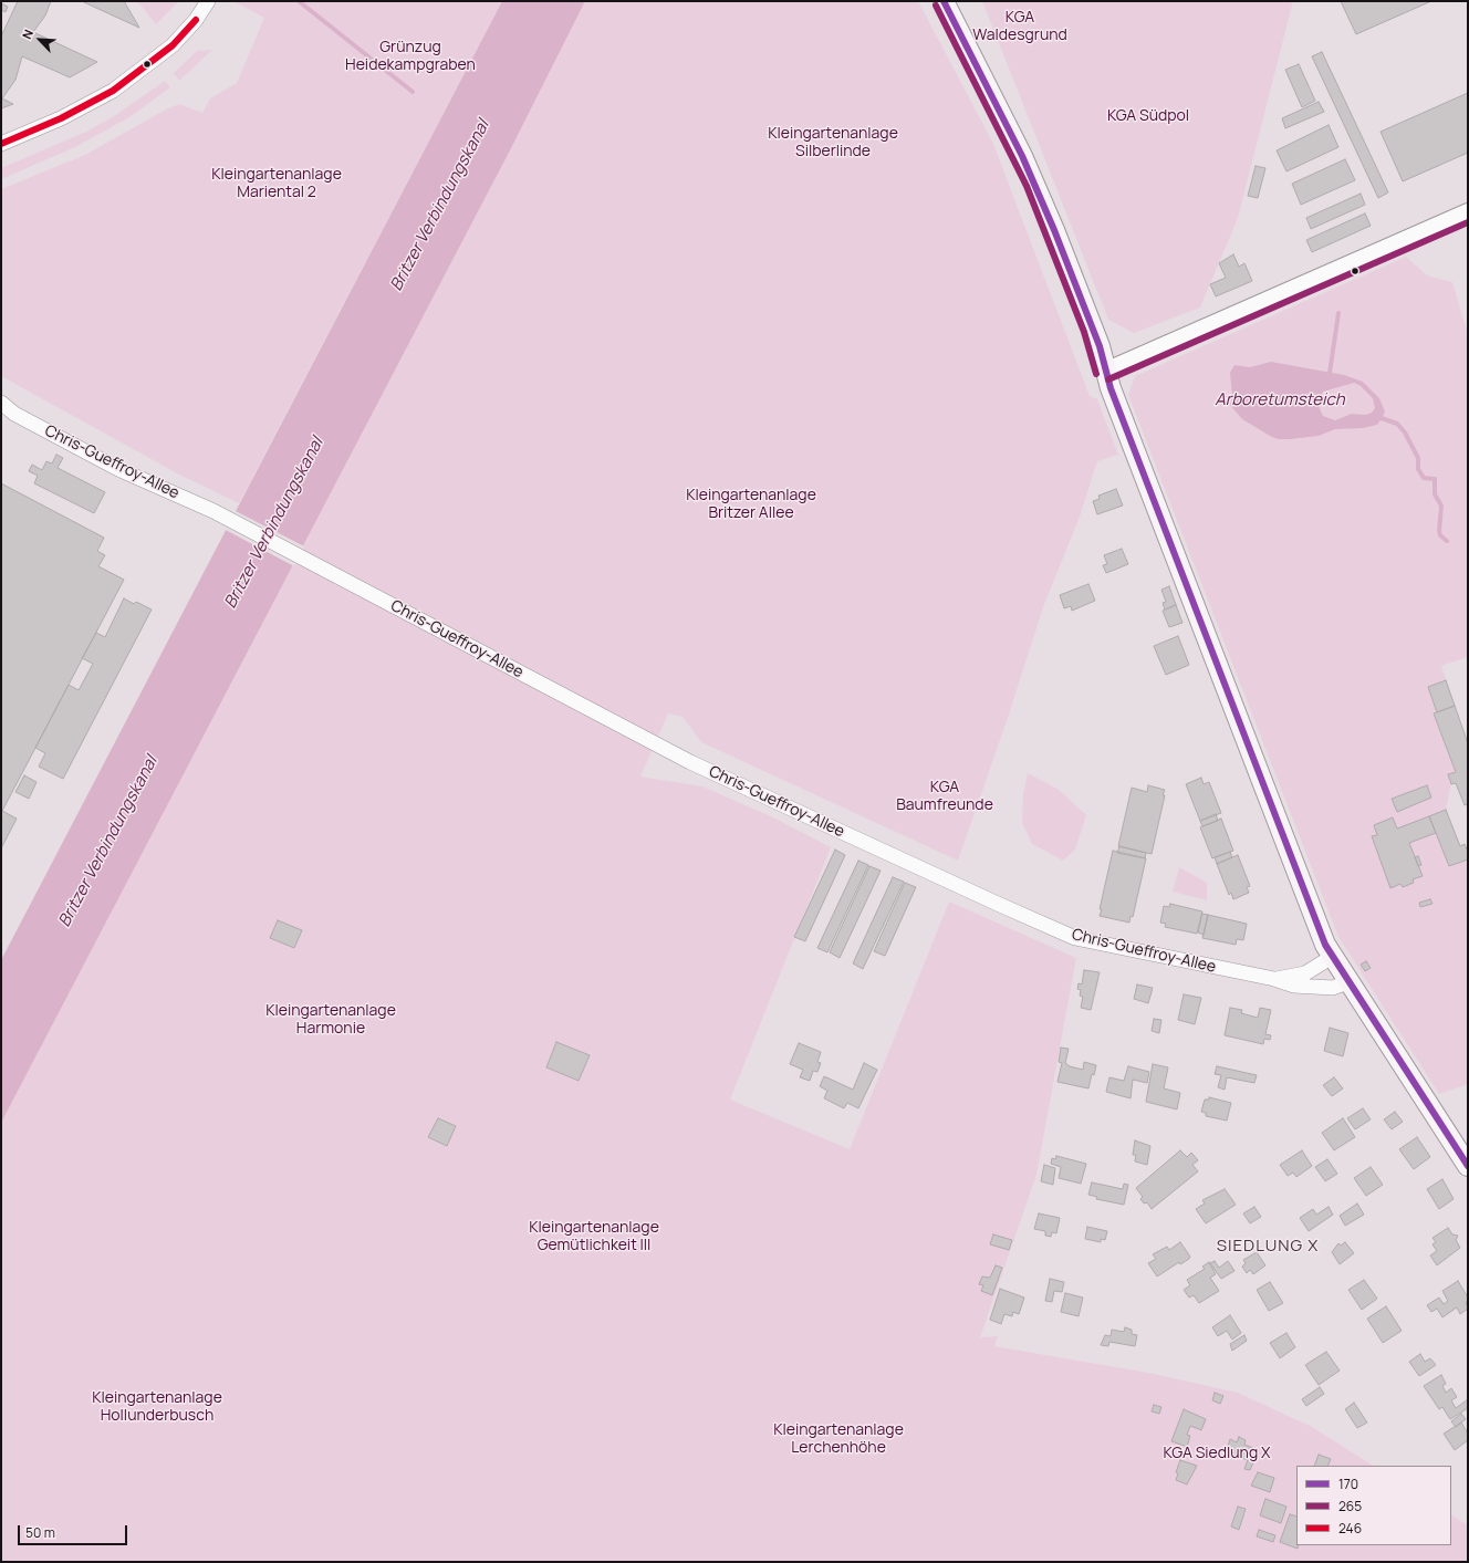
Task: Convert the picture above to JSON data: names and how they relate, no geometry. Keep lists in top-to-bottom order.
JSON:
{
  "streets": {
    "street": ["Chris-Gueffroy-Allee"]
  },
  "districts": ["SIEDLUNG X"],
  "water": ["Britzer Verbindungskanal", "Arboretumsteich"],
  "parks": [
    "KGA Waldesgrund",
    "Grünzug Heidekampgraben",
    "KGA Südpol",
    "Kleingartenanlage Silberlinde",
    "Kleingartenanlage Mariental 2",
    "Kleingartenanlage Britzer Allee",
    "KGA Baumfreunde",
    "Kleingartenanlage Harmonie",
    "Kleingartenanlage Gemütlichkeit III",
    "Kleingartenanlage Hollunderbusch",
    "Kleingartenanlage Lerchenhöhe",
    "KGA Siedlung X"
  ],
  "lines": ["transit line 170", "transit line 265", "transit line 246"],
  "legend": ["170", "265", "246"],
  "scale_bar": "50 m",
  "north": "top left"
}
